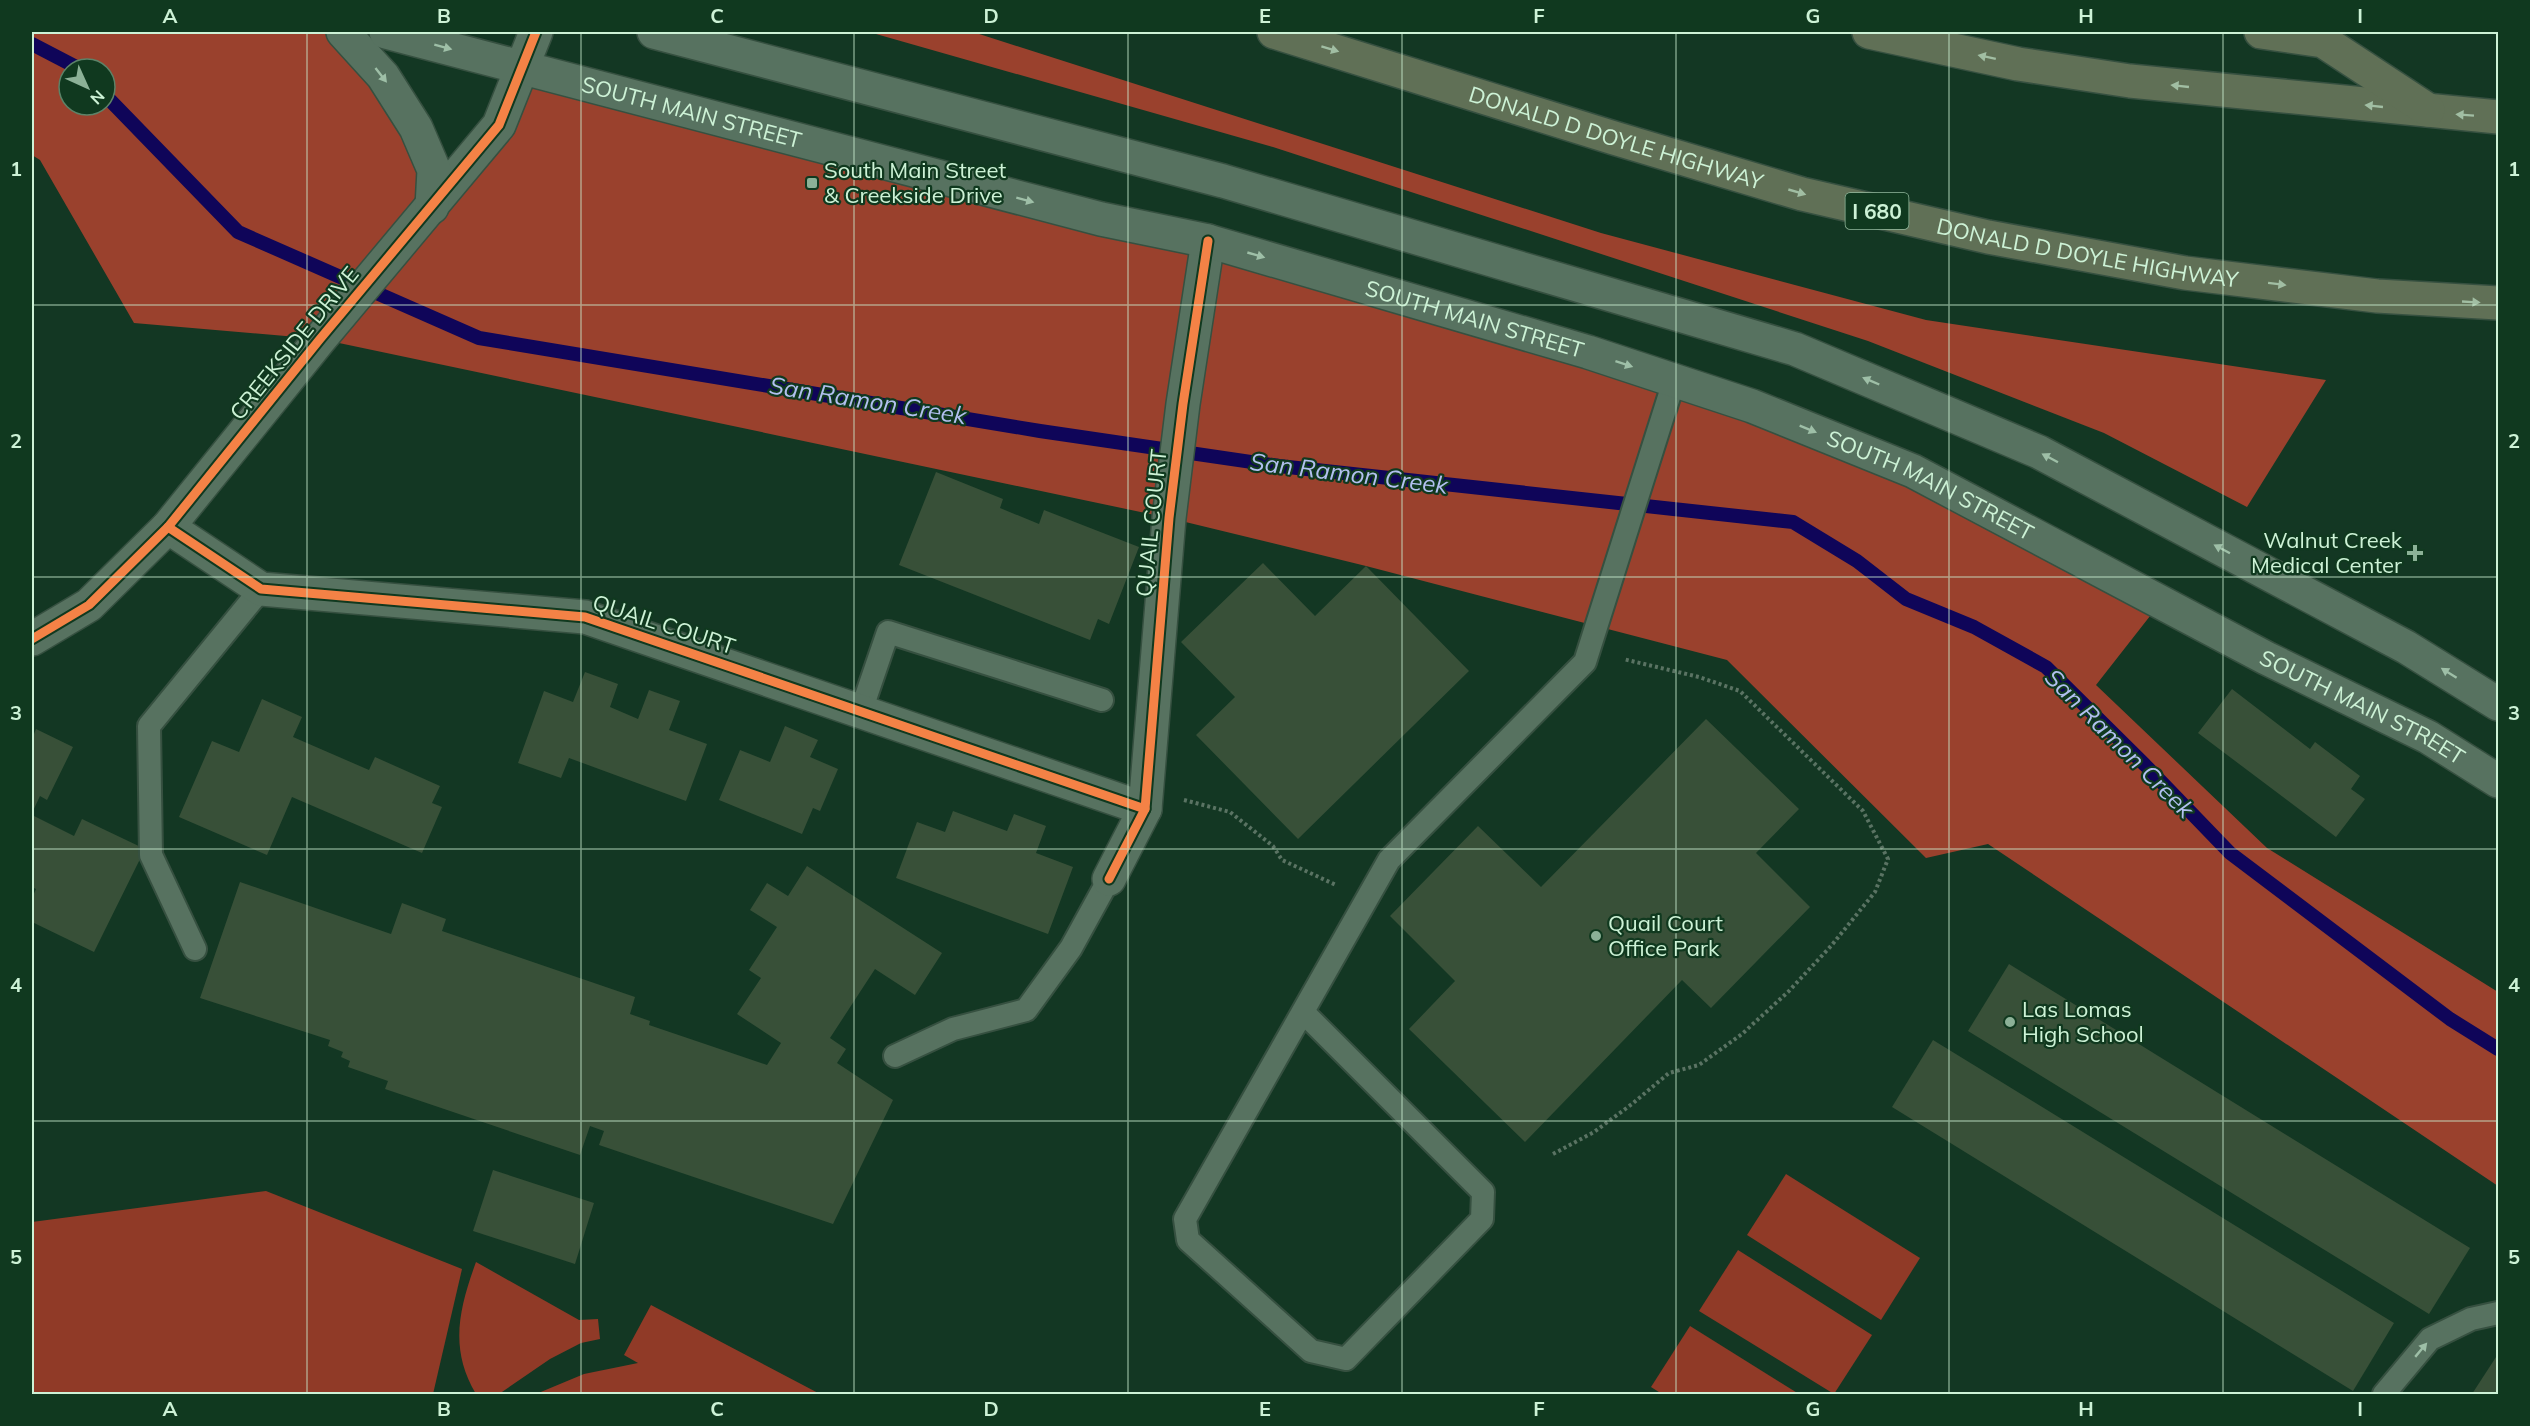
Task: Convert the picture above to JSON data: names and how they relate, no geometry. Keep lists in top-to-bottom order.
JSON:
{
  "streets": {
    "highway": ["DONALD D DOYLE HIGHWAY", "I 680"],
    "main road": ["SOUTH MAIN STREET", "CREEKSIDE DRIVE", "QUAIL COURT"]
  },
  "crossings": [
    ["SOUTH MAIN STREET", "CREEKSIDE DRIVE"],
    ["SOUTH MAIN STREET", "QUAIL COURT"],
    ["CREEKSIDE DRIVE", "QUAIL COURT"]
  ],
  "water": ["San Ramon Creek"],
  "places": {
    "transit": ["South Main Street & Creekside Drive"],
    "health": ["Walnut Creek Medical Center"],
    "other": ["Quail Court Office Park", "Las Lomas High School"]
  },
  "north": "bottom right",
  "grid": {
    "columns": [
      "A",
      "B",
      "C",
      "D",
      "E",
      "F",
      "G",
      "H",
      "I"
    ],
    "rows": [
      "1",
      "2",
      "3",
      "4",
      "5"
    ]
  }
}
